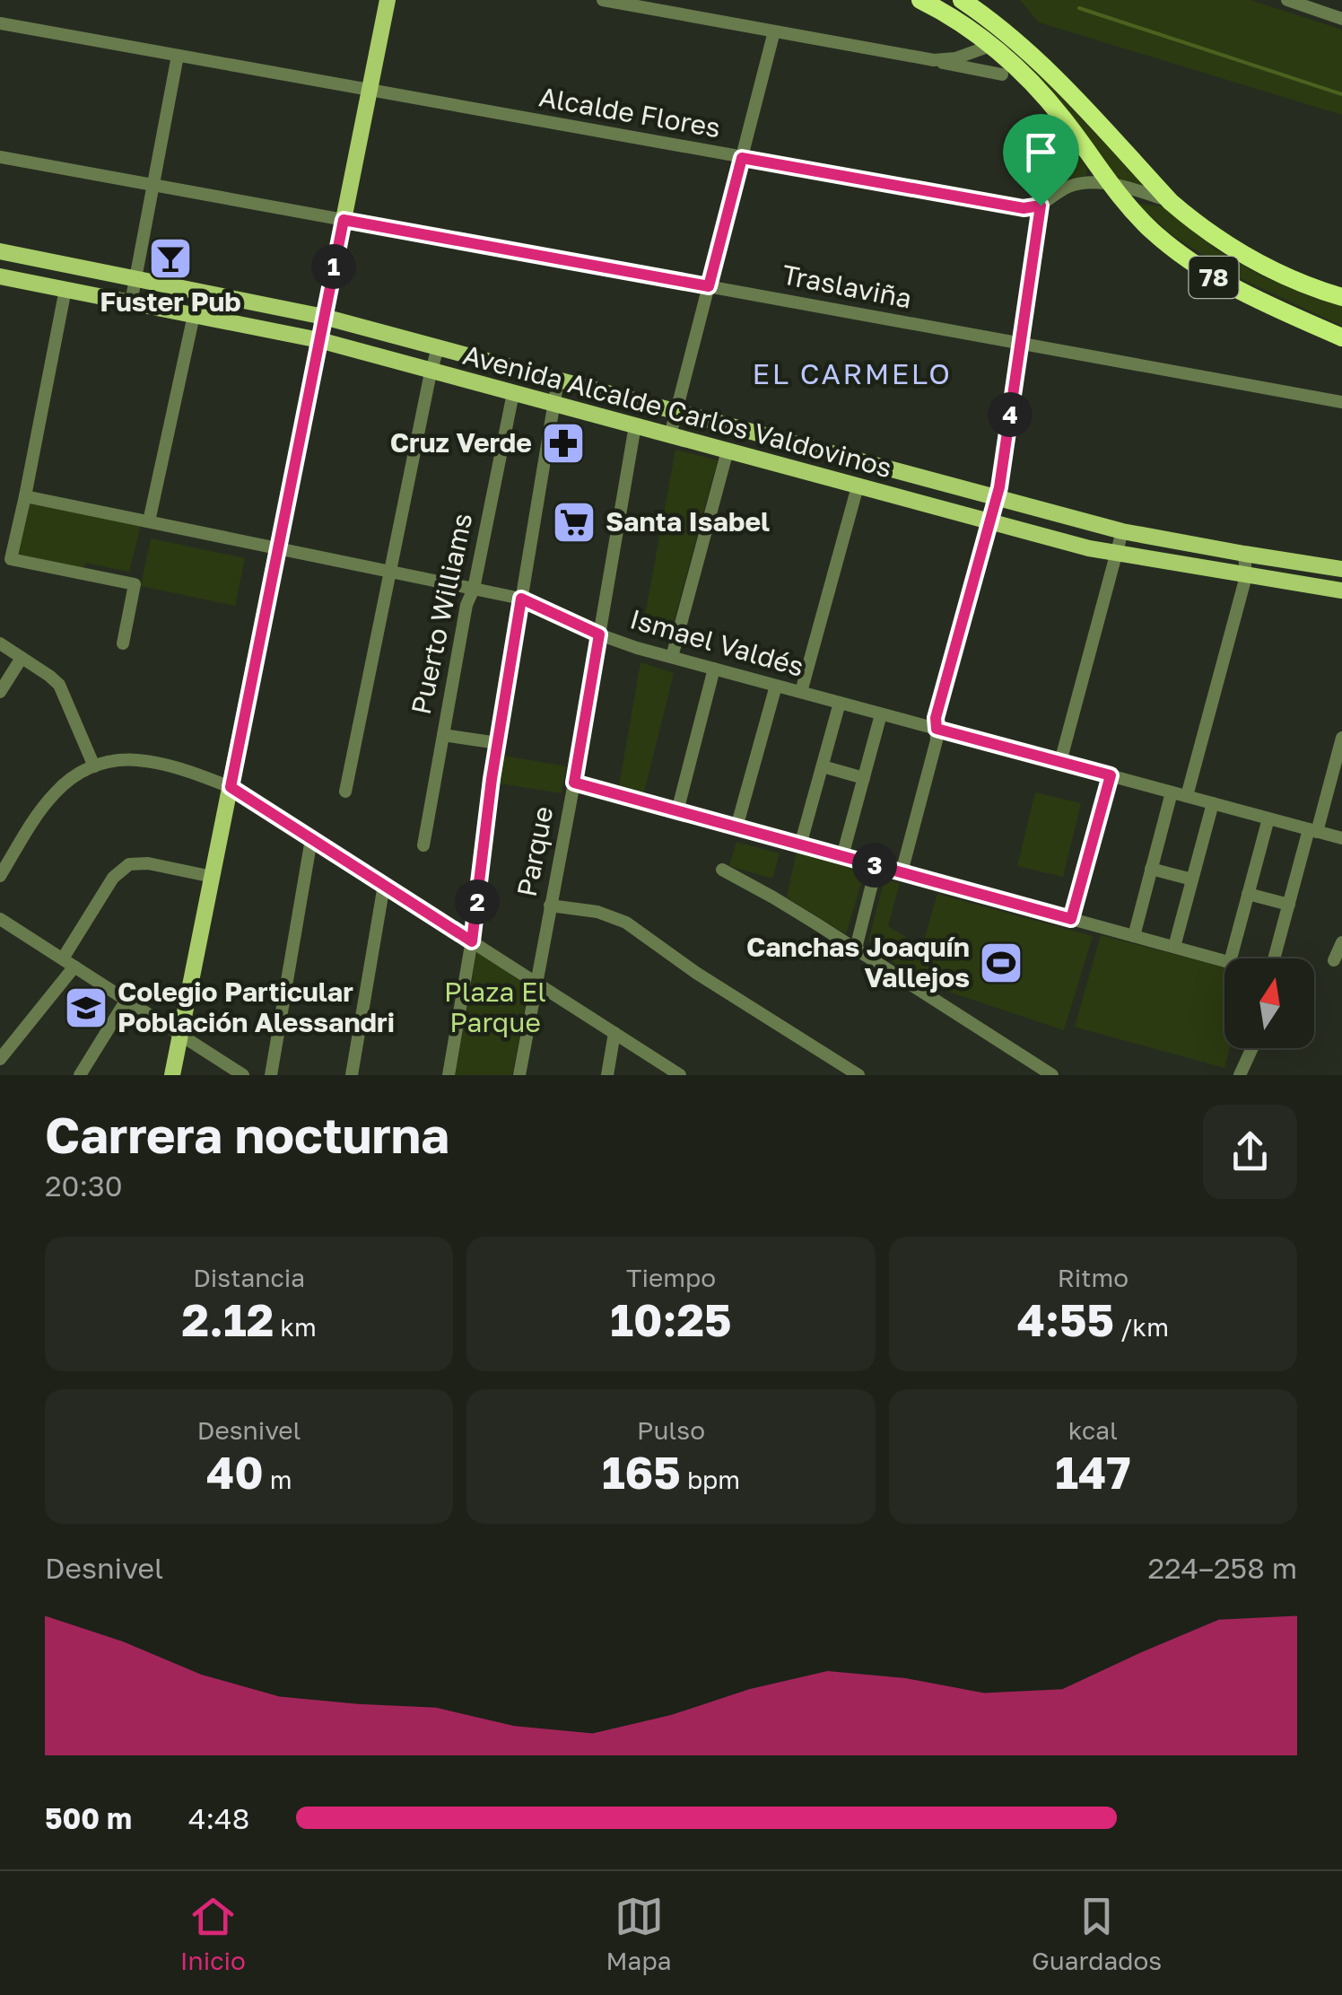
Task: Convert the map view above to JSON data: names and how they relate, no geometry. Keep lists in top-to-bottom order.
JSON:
{
  "streets": {
    "highway": ["78"],
    "main road": ["Avenida Alcalde Carlos Valdovinos"],
    "street": [
      "Alcalde Flores",
      "Traslaviña",
      "Puerto Williams",
      "Ismael Valdés",
      "Parque"
    ]
  },
  "crossings": [
    ["Avenida Alcalde Carlos Valdovinos", "Puerto Williams"],
    ["Avenida Alcalde Carlos Valdovinos", "Parque"],
    ["Puerto Williams", "Ismael Valdés"],
    ["Ismael Valdés", "Parque"]
  ],
  "districts": ["EL CARMELO"],
  "parks": ["Plaza El Parque"],
  "places": {
    "bar": ["Fuster Pub"],
    "pharmacy": ["Cruz Verde"],
    "supermarket": ["Santa Isabel"],
    "sports": ["Canchas Joaquín Vallejos"],
    "school or university": ["Colegio Particular Población Alessandri"]
  },
  "north": "top",
  "page": {
    "pins": [
      "1",
      "4",
      "3",
      "2"
    ],
    "heading": ["Carrera nocturna", "20:30"],
    "stats": [
      ["Distancia", "2.12 km"],
      ["Tiempo", "10:25"],
      ["Ritmo", "4:55 /km"],
      ["Desnivel", "40 m"],
      ["Pulso", "165 bpm"],
      ["kcal", "147"]
    ],
    "chart": ["Desnivel", "224–258 m"],
    "list": [
      {
        "name": "500 m",
        "note": "4:48"
      }
    ],
    "tabs": ["Inicio", "Mapa", "Guardados"]
  }
}
